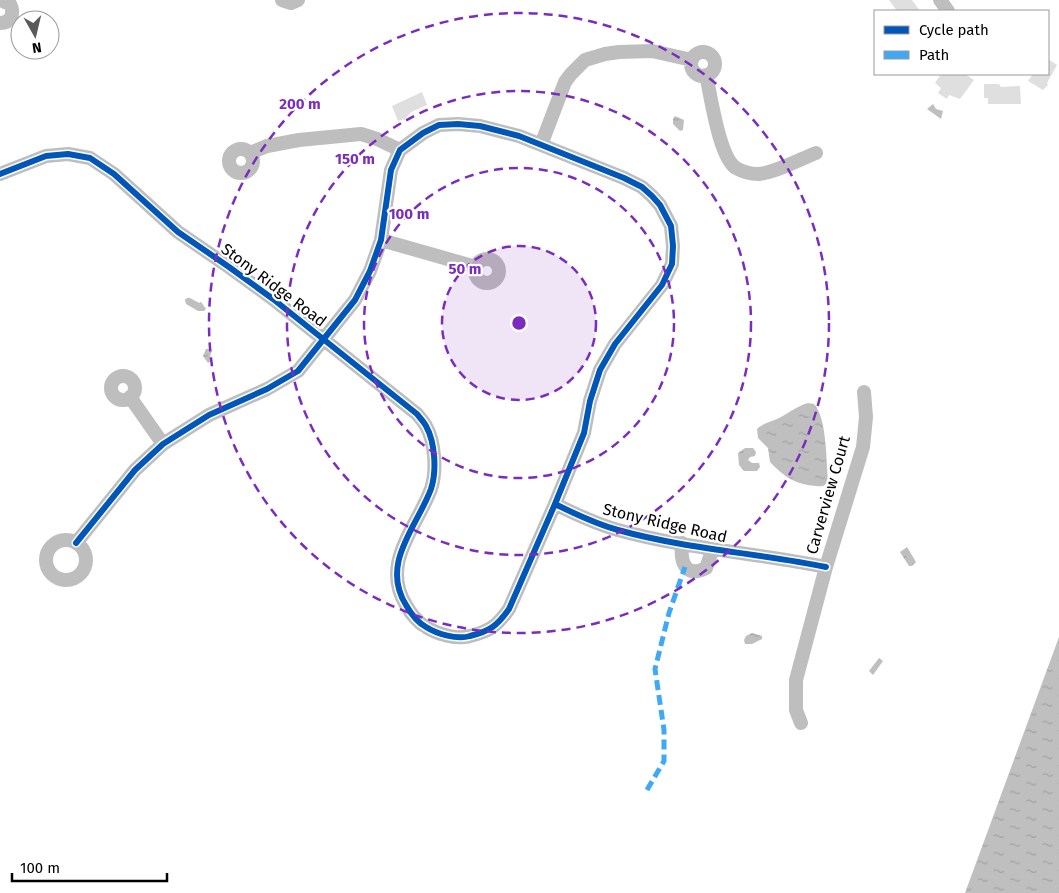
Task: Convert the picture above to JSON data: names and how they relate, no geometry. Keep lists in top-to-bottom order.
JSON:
{
  "streets": {
    "street": ["Stony Ridge Road", "Carverview Court"]
  },
  "crossings": [
    ["Stony Ridge Road", "Carverview Court"]
  ],
  "legend": ["Cycle path", "Path"],
  "scale_bar": "100 m",
  "north": "bottom",
  "rings": [
    "200 m",
    "150 m",
    "100 m",
    "50 m"
  ]
}
